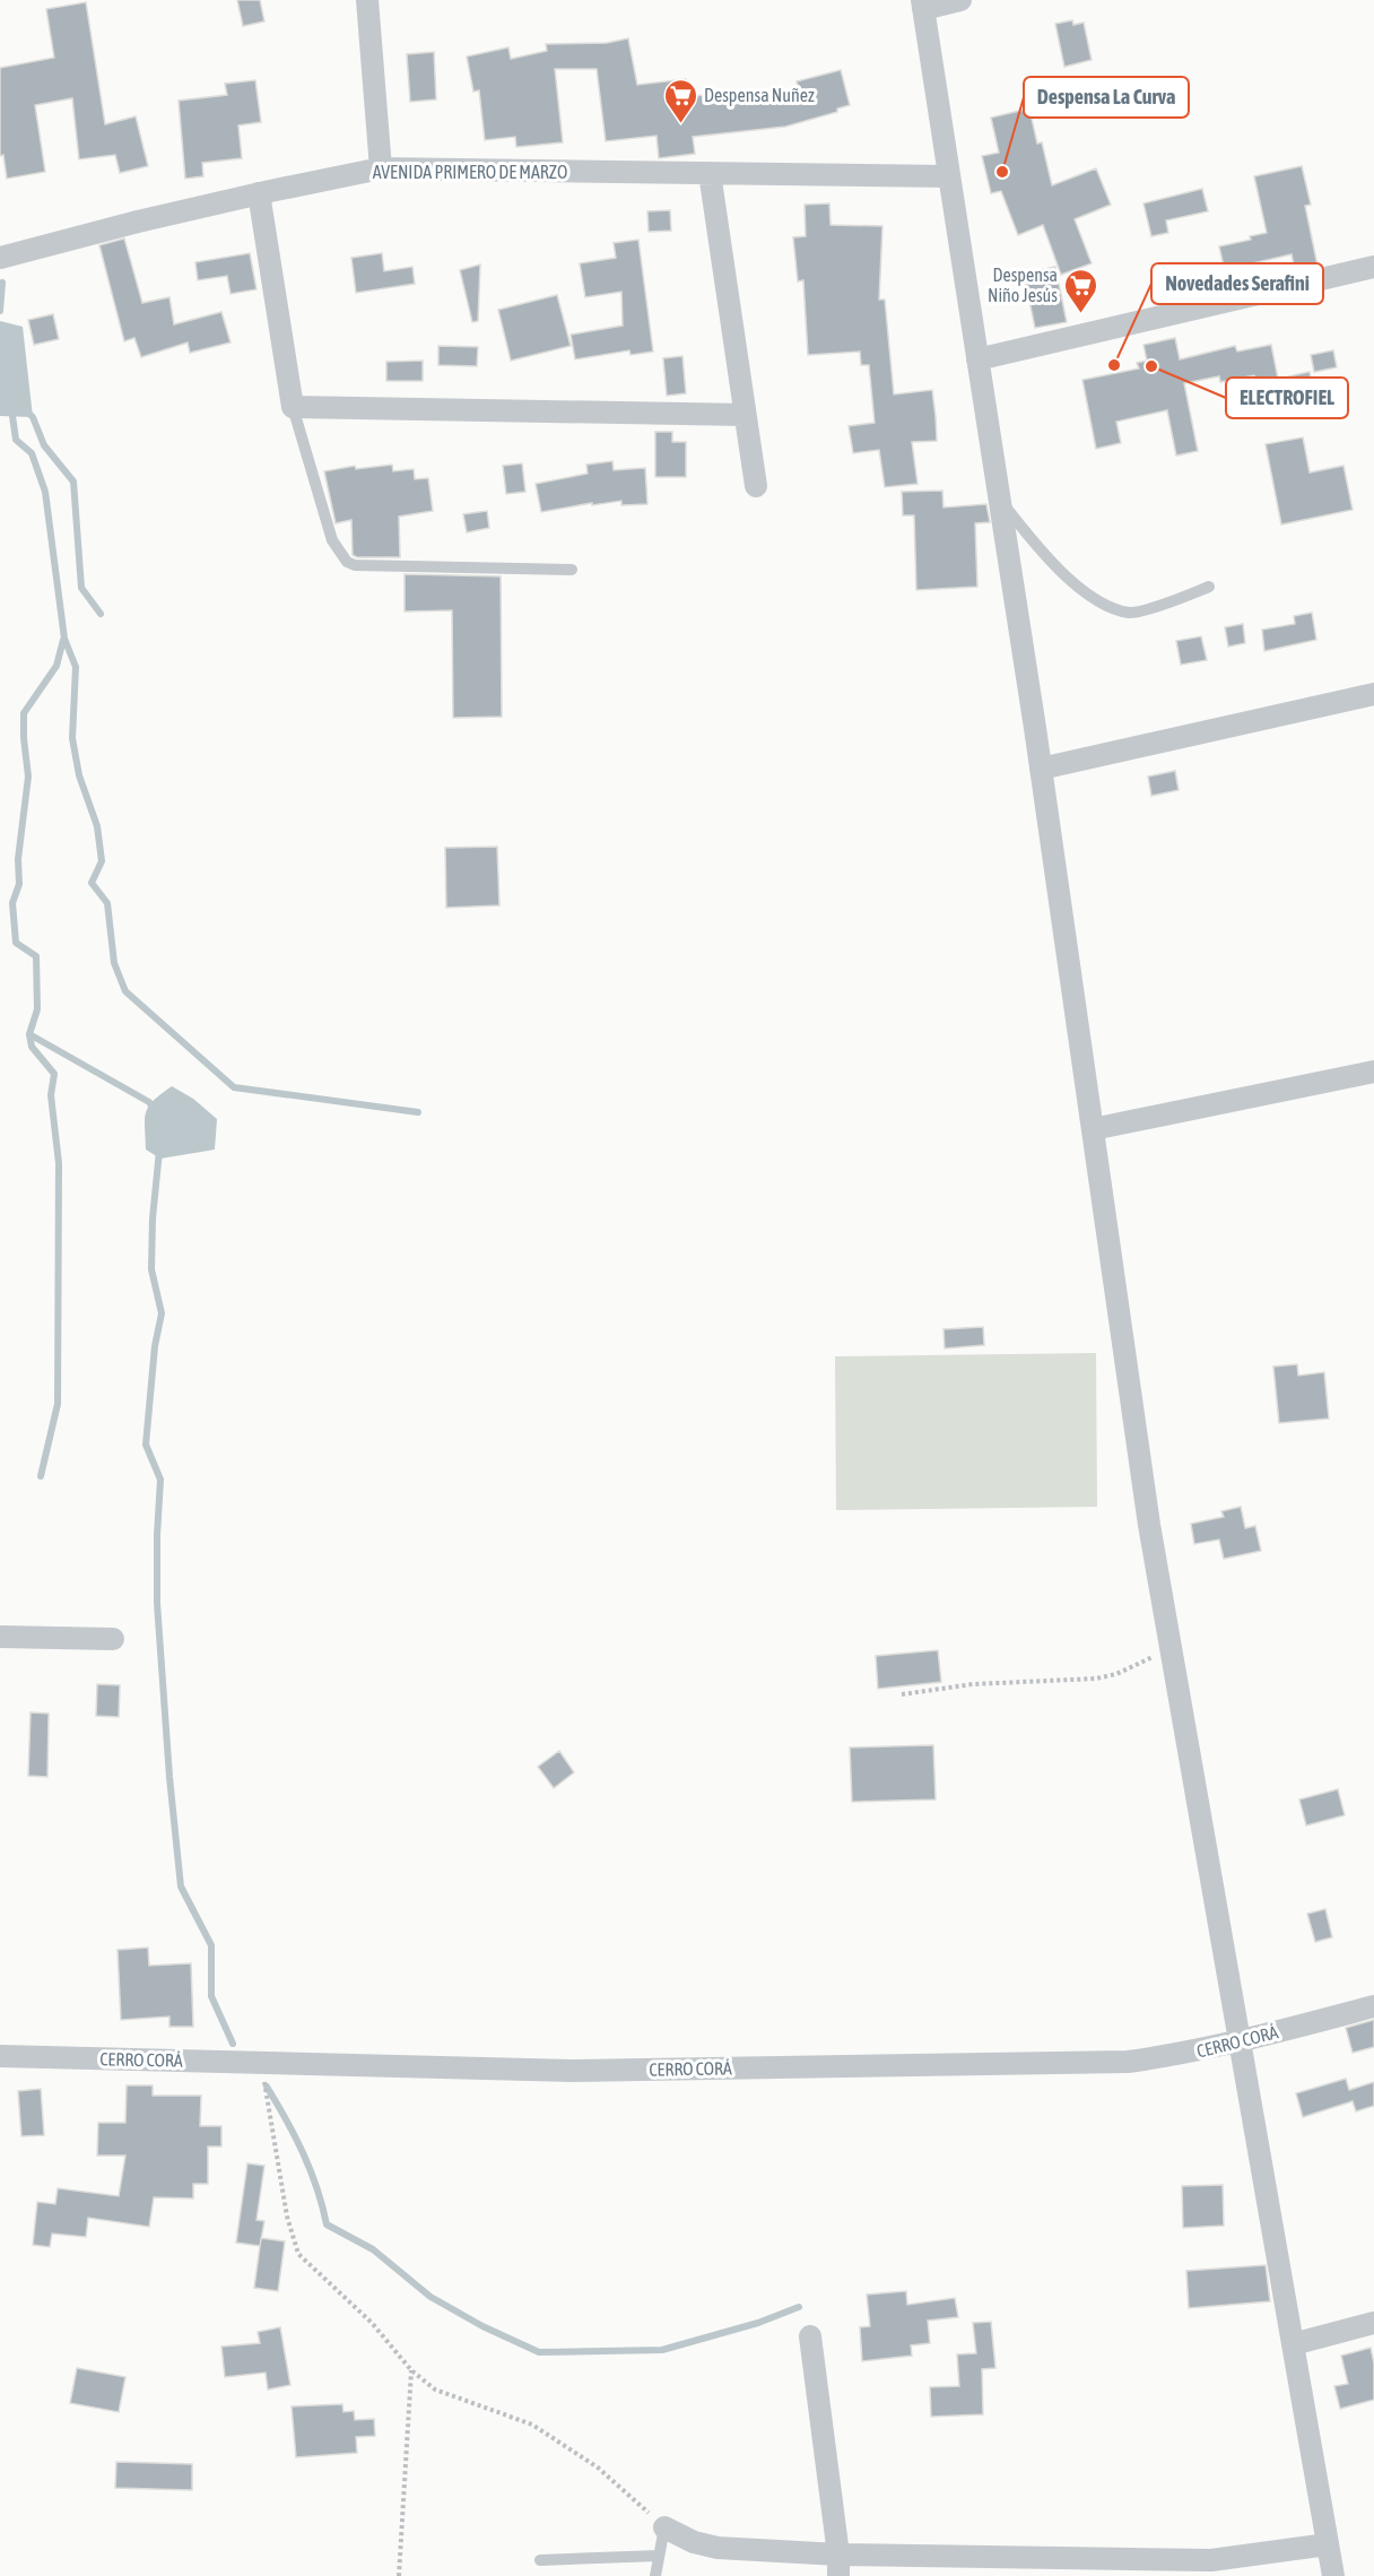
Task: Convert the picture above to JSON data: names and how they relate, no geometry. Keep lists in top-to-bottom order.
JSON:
{
  "streets": {
    "street": ["AVENIDA PRIMERO DE MARZO", "CERRO CORÁ"]
  },
  "places": {
    "supermarket": ["Despensa Nuñez", "Despensa Niño Jesús"],
    "other": ["Despensa La Curva", "Novedades Serafini", "ELECTROFIEL"]
  }
}
